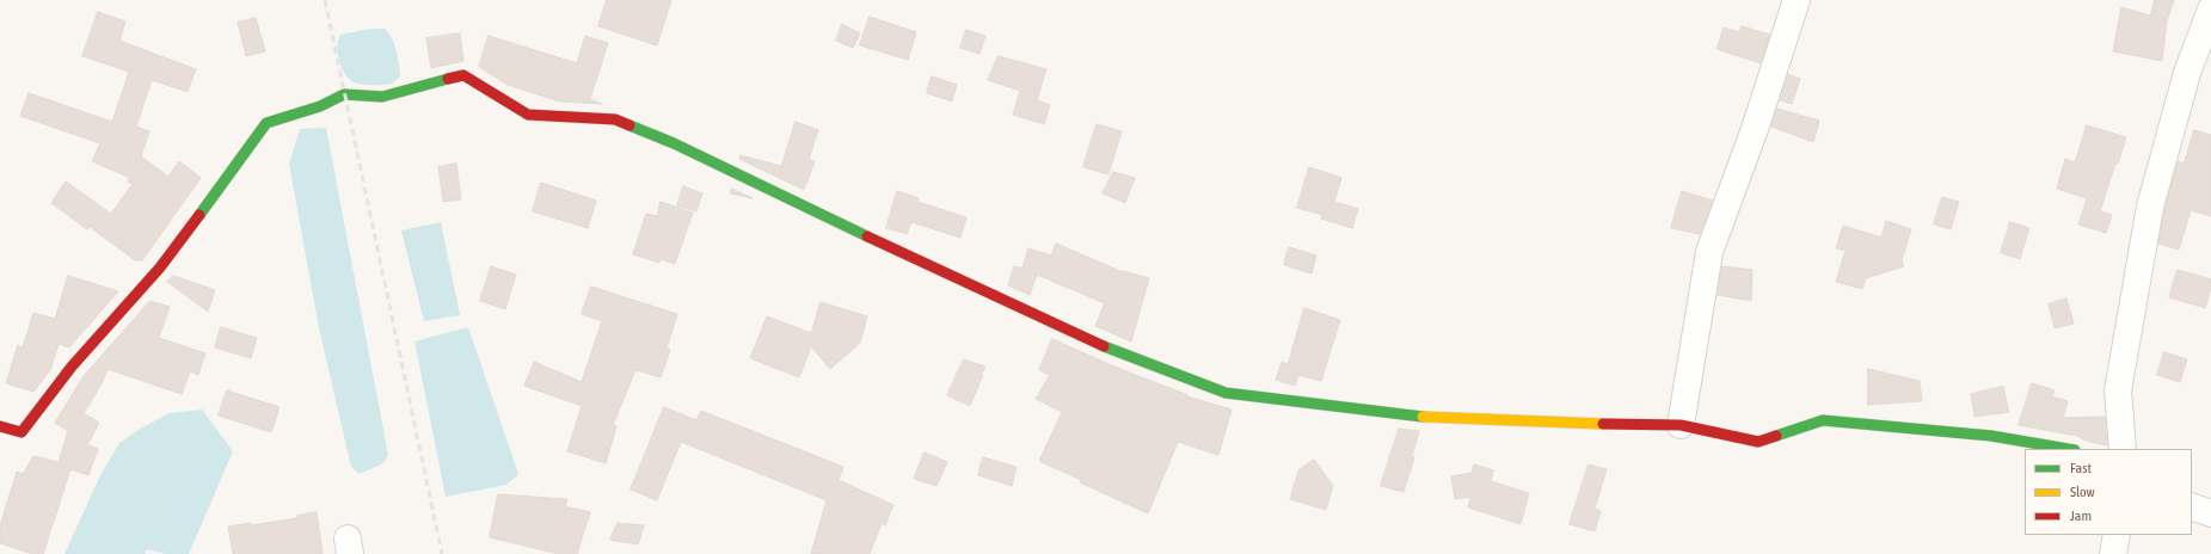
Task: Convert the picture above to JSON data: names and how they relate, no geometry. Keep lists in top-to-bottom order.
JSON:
{
  "legend": ["Fast", "Slow", "Jam"]
}
